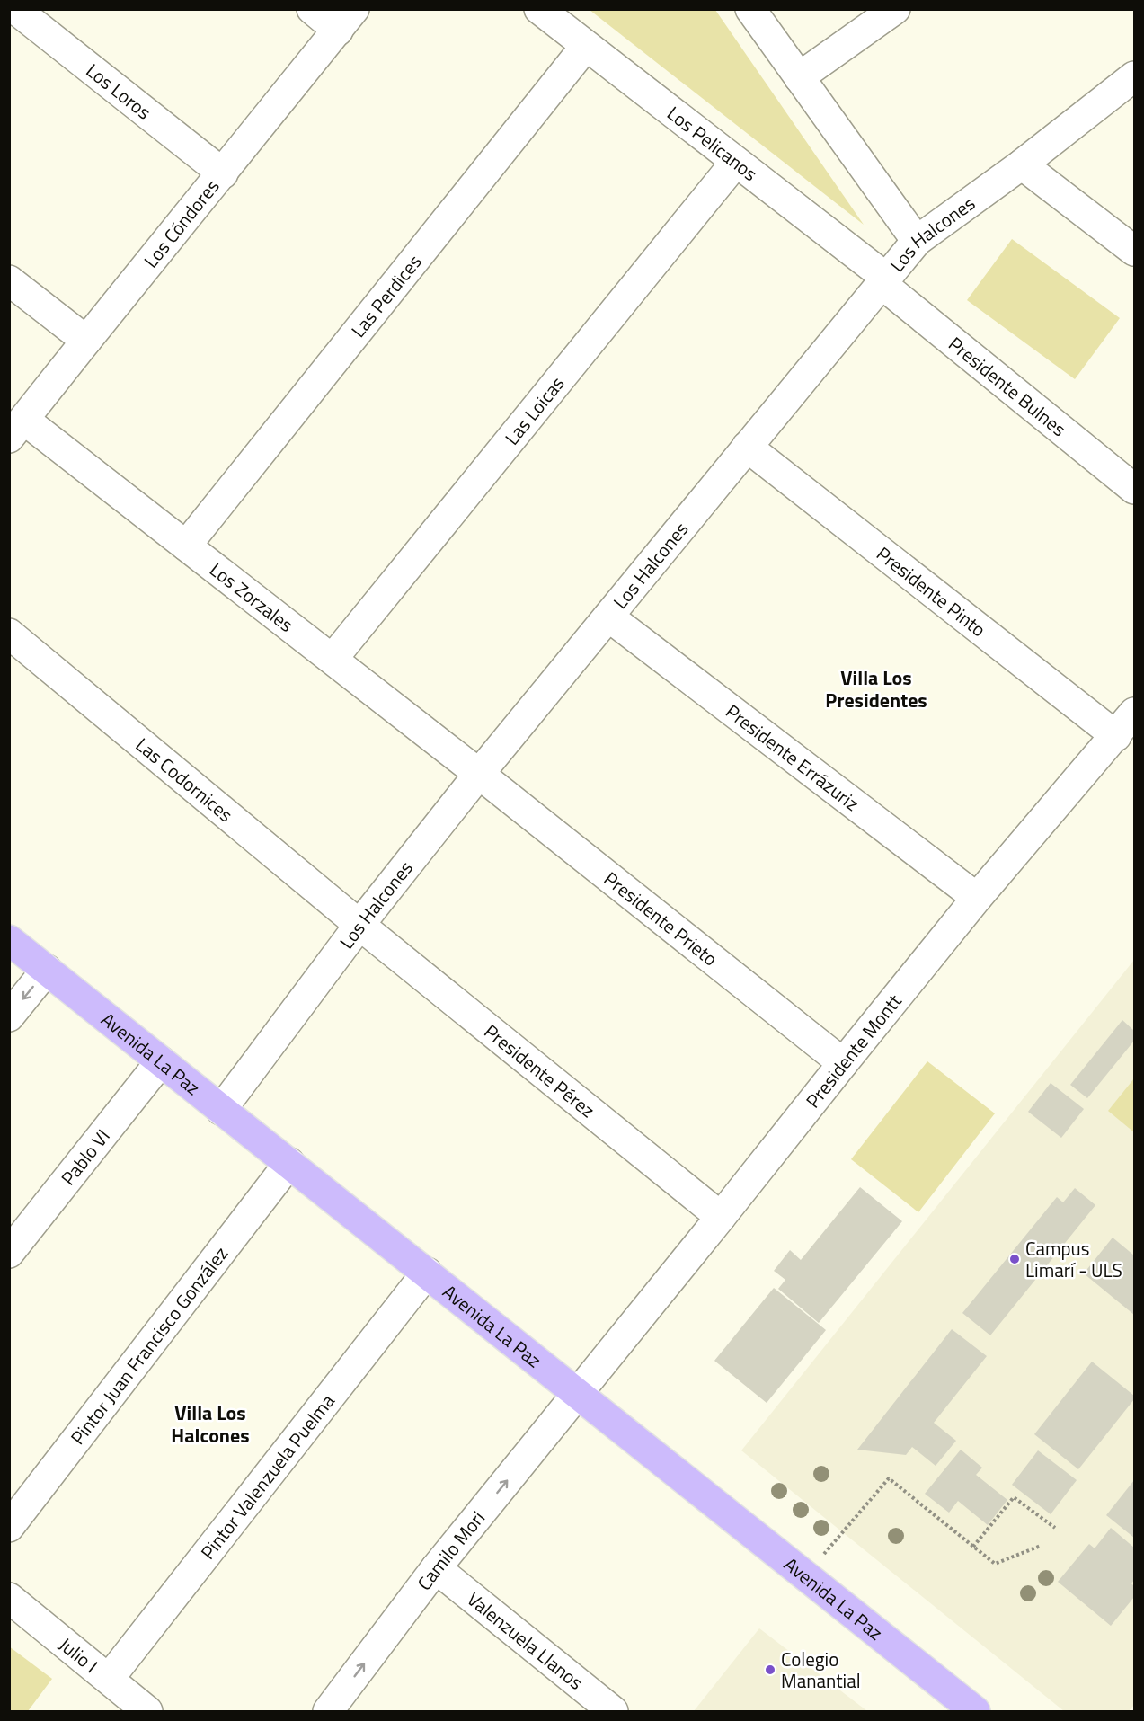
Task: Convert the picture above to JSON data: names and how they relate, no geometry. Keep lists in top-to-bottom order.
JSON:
{
  "streets": {
    "main road": ["Avenida La Paz"],
    "street": [
      "Los Loros",
      "Los Pelicanos",
      "Los Cóndores",
      "Los Halcones",
      "Las Perdices",
      "Presidente Bulnes",
      "Las Loicas",
      "Presidente Pinto",
      "Los Zorzales",
      "Presidente Errázuriz",
      "Las Codornices",
      "Presidente Prieto",
      "Presidente Montt",
      "Presidente Pérez",
      "Pablo VI",
      "Pintor Juan Francisco González",
      "Pintor Valenzuela Puelma",
      "Camilo Mori",
      "Valenzuela Llanos",
      "Julio I"
    ]
  },
  "crossings": [
    ["Los Loros", "Los Cóndores"],
    ["Los Pelicanos", "Los Halcones"],
    ["Los Pelicanos", "Las Perdices"],
    ["Los Pelicanos", "Presidente Bulnes"],
    ["Los Pelicanos", "Las Loicas"],
    ["Los Cóndores", "Los Zorzales"],
    ["Los Halcones", "Presidente Bulnes"],
    ["Los Halcones", "Presidente Pinto"],
    ["Los Halcones", "Los Zorzales"],
    ["Los Halcones", "Presidente Errázuriz"],
    ["Los Halcones", "Las Codornices"],
    ["Los Halcones", "Presidente Prieto"],
    ["Los Halcones", "Avenida La Paz"],
    ["Los Halcones", "Presidente Pérez"],
    ["Las Perdices", "Los Zorzales"],
    ["Las Loicas", "Los Zorzales"],
    ["Presidente Pinto", "Presidente Montt"],
    ["Los Zorzales", "Presidente Prieto"],
    ["Presidente Errázuriz", "Presidente Montt"],
    ["Las Codornices", "Presidente Pérez"],
    ["Presidente Prieto", "Presidente Montt"],
    ["Presidente Montt", "Avenida La Paz"],
    ["Presidente Montt", "Presidente Pérez"],
    ["Presidente Montt", "Camilo Mori"],
    ["Avenida La Paz", "Pablo VI"],
    ["Avenida La Paz", "Pintor Juan Francisco González"],
    ["Avenida La Paz", "Pintor Valenzuela Puelma"],
    ["Avenida La Paz", "Camilo Mori"],
    ["Pintor Valenzuela Puelma", "Julio I"],
    ["Camilo Mori", "Valenzuela Llanos"]
  ],
  "one_way": ["Camilo Mori"],
  "districts": ["Villa Los Presidentes", "Villa Los Halcones"],
  "places": ["Campus Limarí - ULS", "Colegio Manantial"]
}
